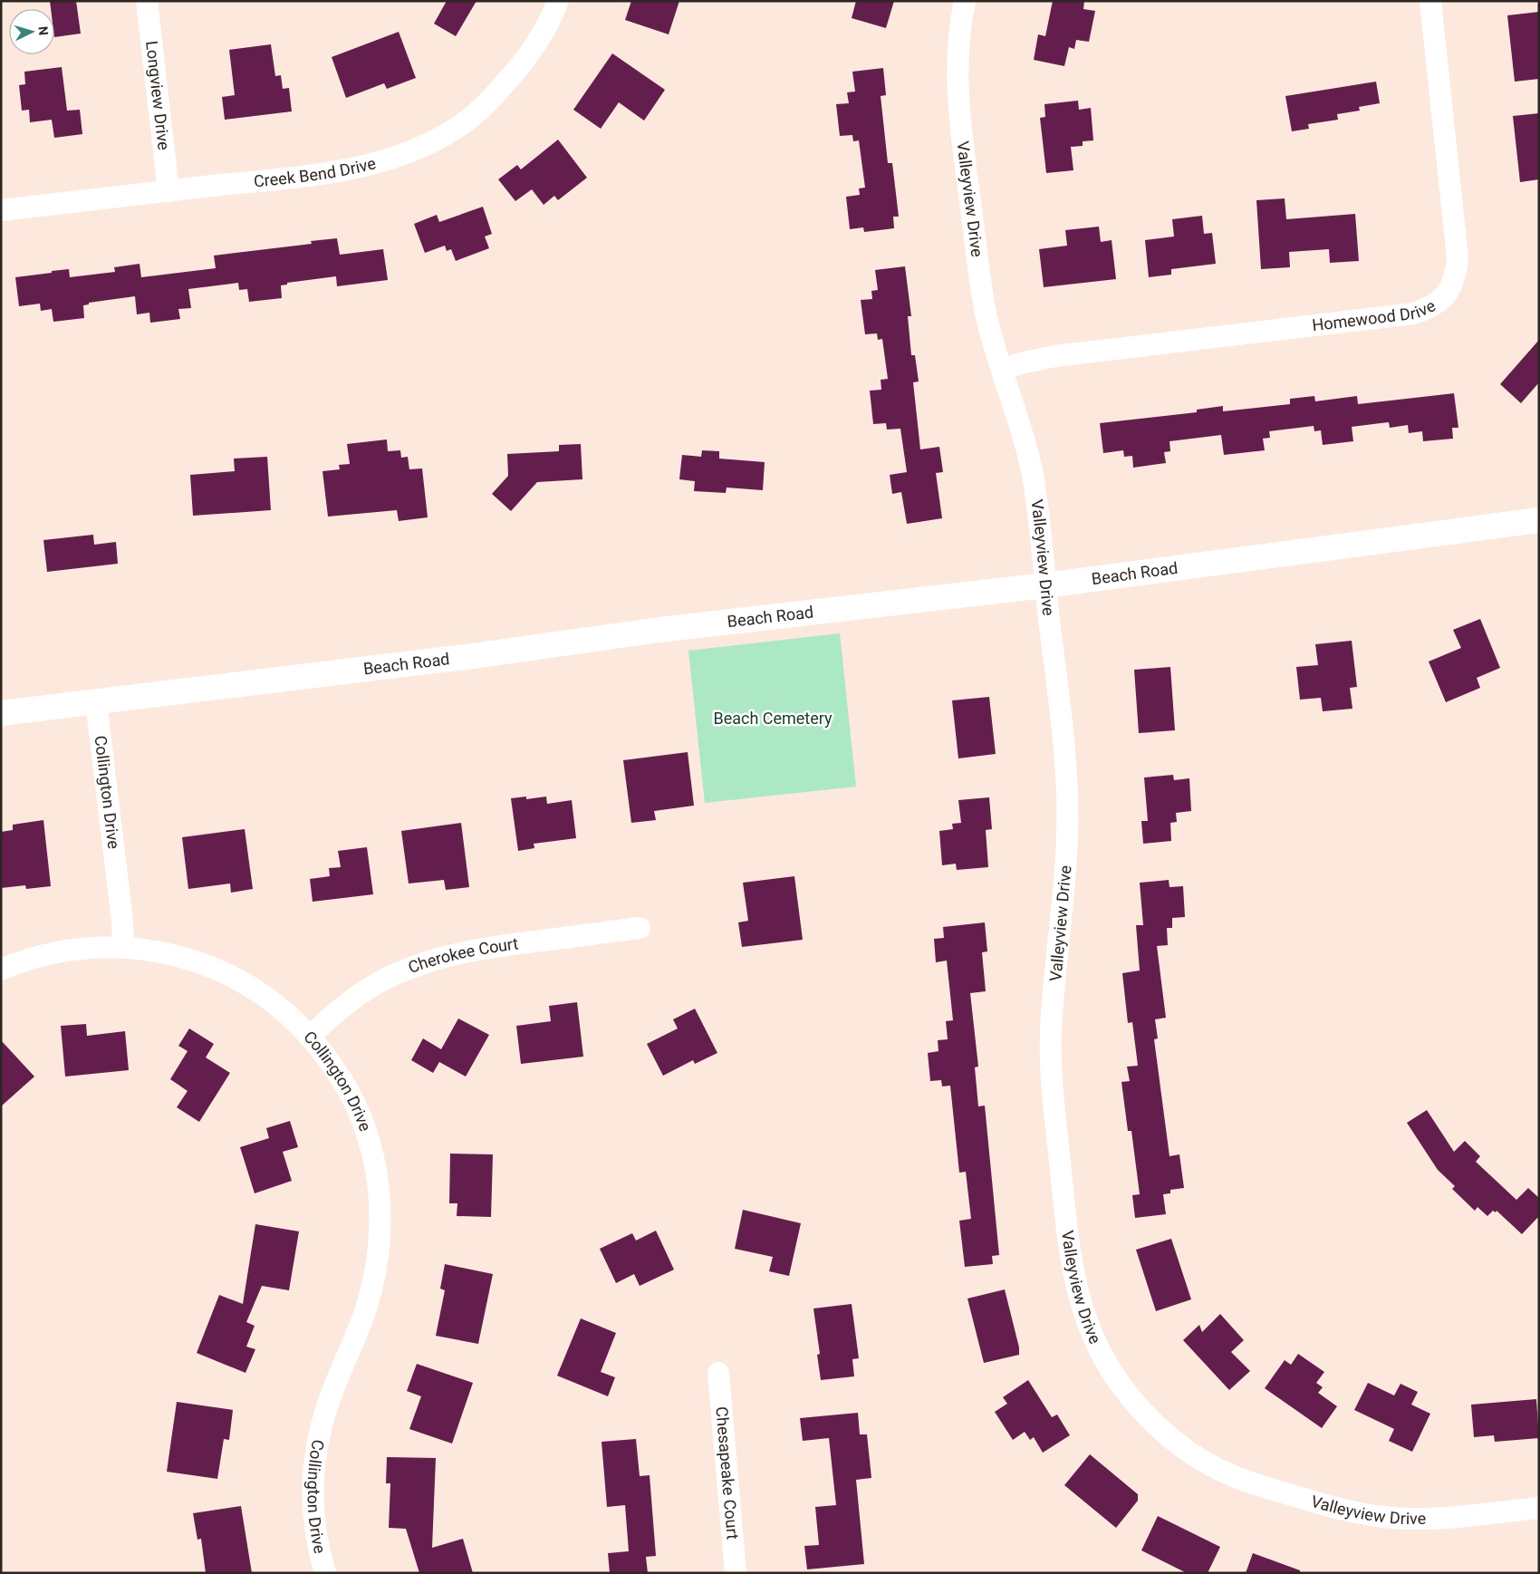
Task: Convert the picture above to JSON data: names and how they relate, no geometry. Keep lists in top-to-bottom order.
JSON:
{
  "streets": {
    "street": [
      "Longview Drive",
      "Creek Bend Drive",
      "Valleyview Drive",
      "Homewood Drive",
      "Beach Road",
      "Collington Drive",
      "Cherokee Court",
      "Chesapeake Court"
    ]
  },
  "crossings": [
    ["Longview Drive", "Creek Bend Drive"],
    ["Valleyview Drive", "Homewood Drive"],
    ["Valleyview Drive", "Beach Road"],
    ["Beach Road", "Collington Drive"],
    ["Collington Drive", "Cherokee Court"]
  ],
  "parks": ["Beach Cemetery"],
  "north": "right"
}
